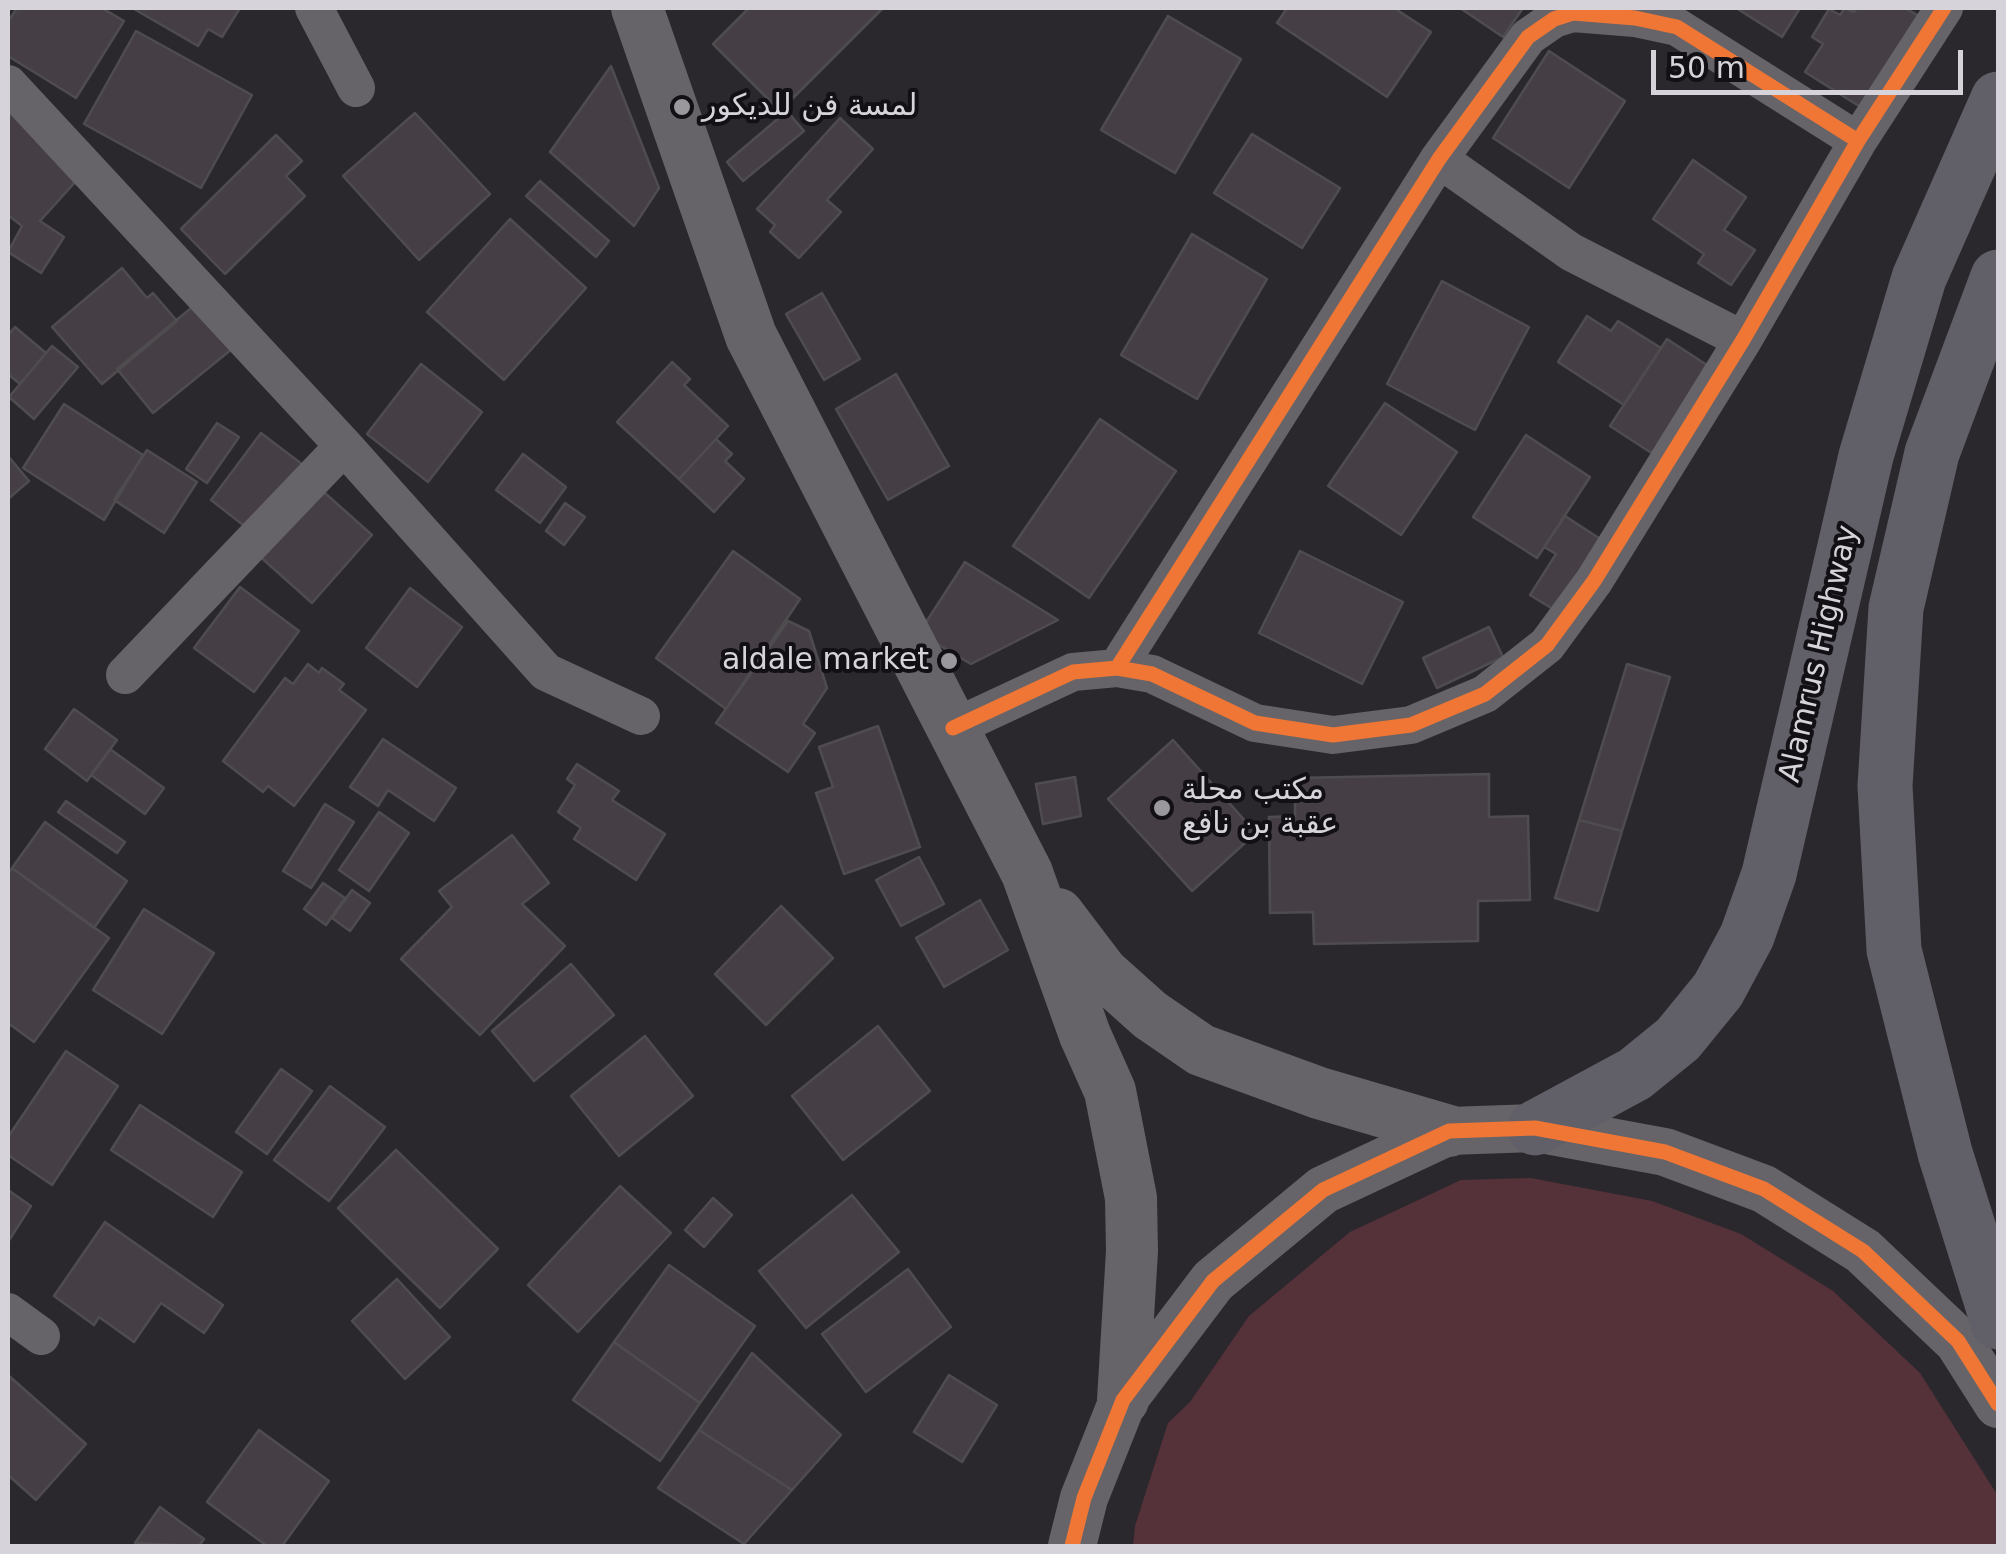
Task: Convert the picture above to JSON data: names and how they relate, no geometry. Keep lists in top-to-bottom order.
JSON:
{
  "streets": {
    "main road": ["Alamrus Highway"]
  },
  "places": ["لمسة فن للديكور", "aldale market", "مكتب محلة عقبة بن نافع"],
  "scale_bar": "50 m"
}
